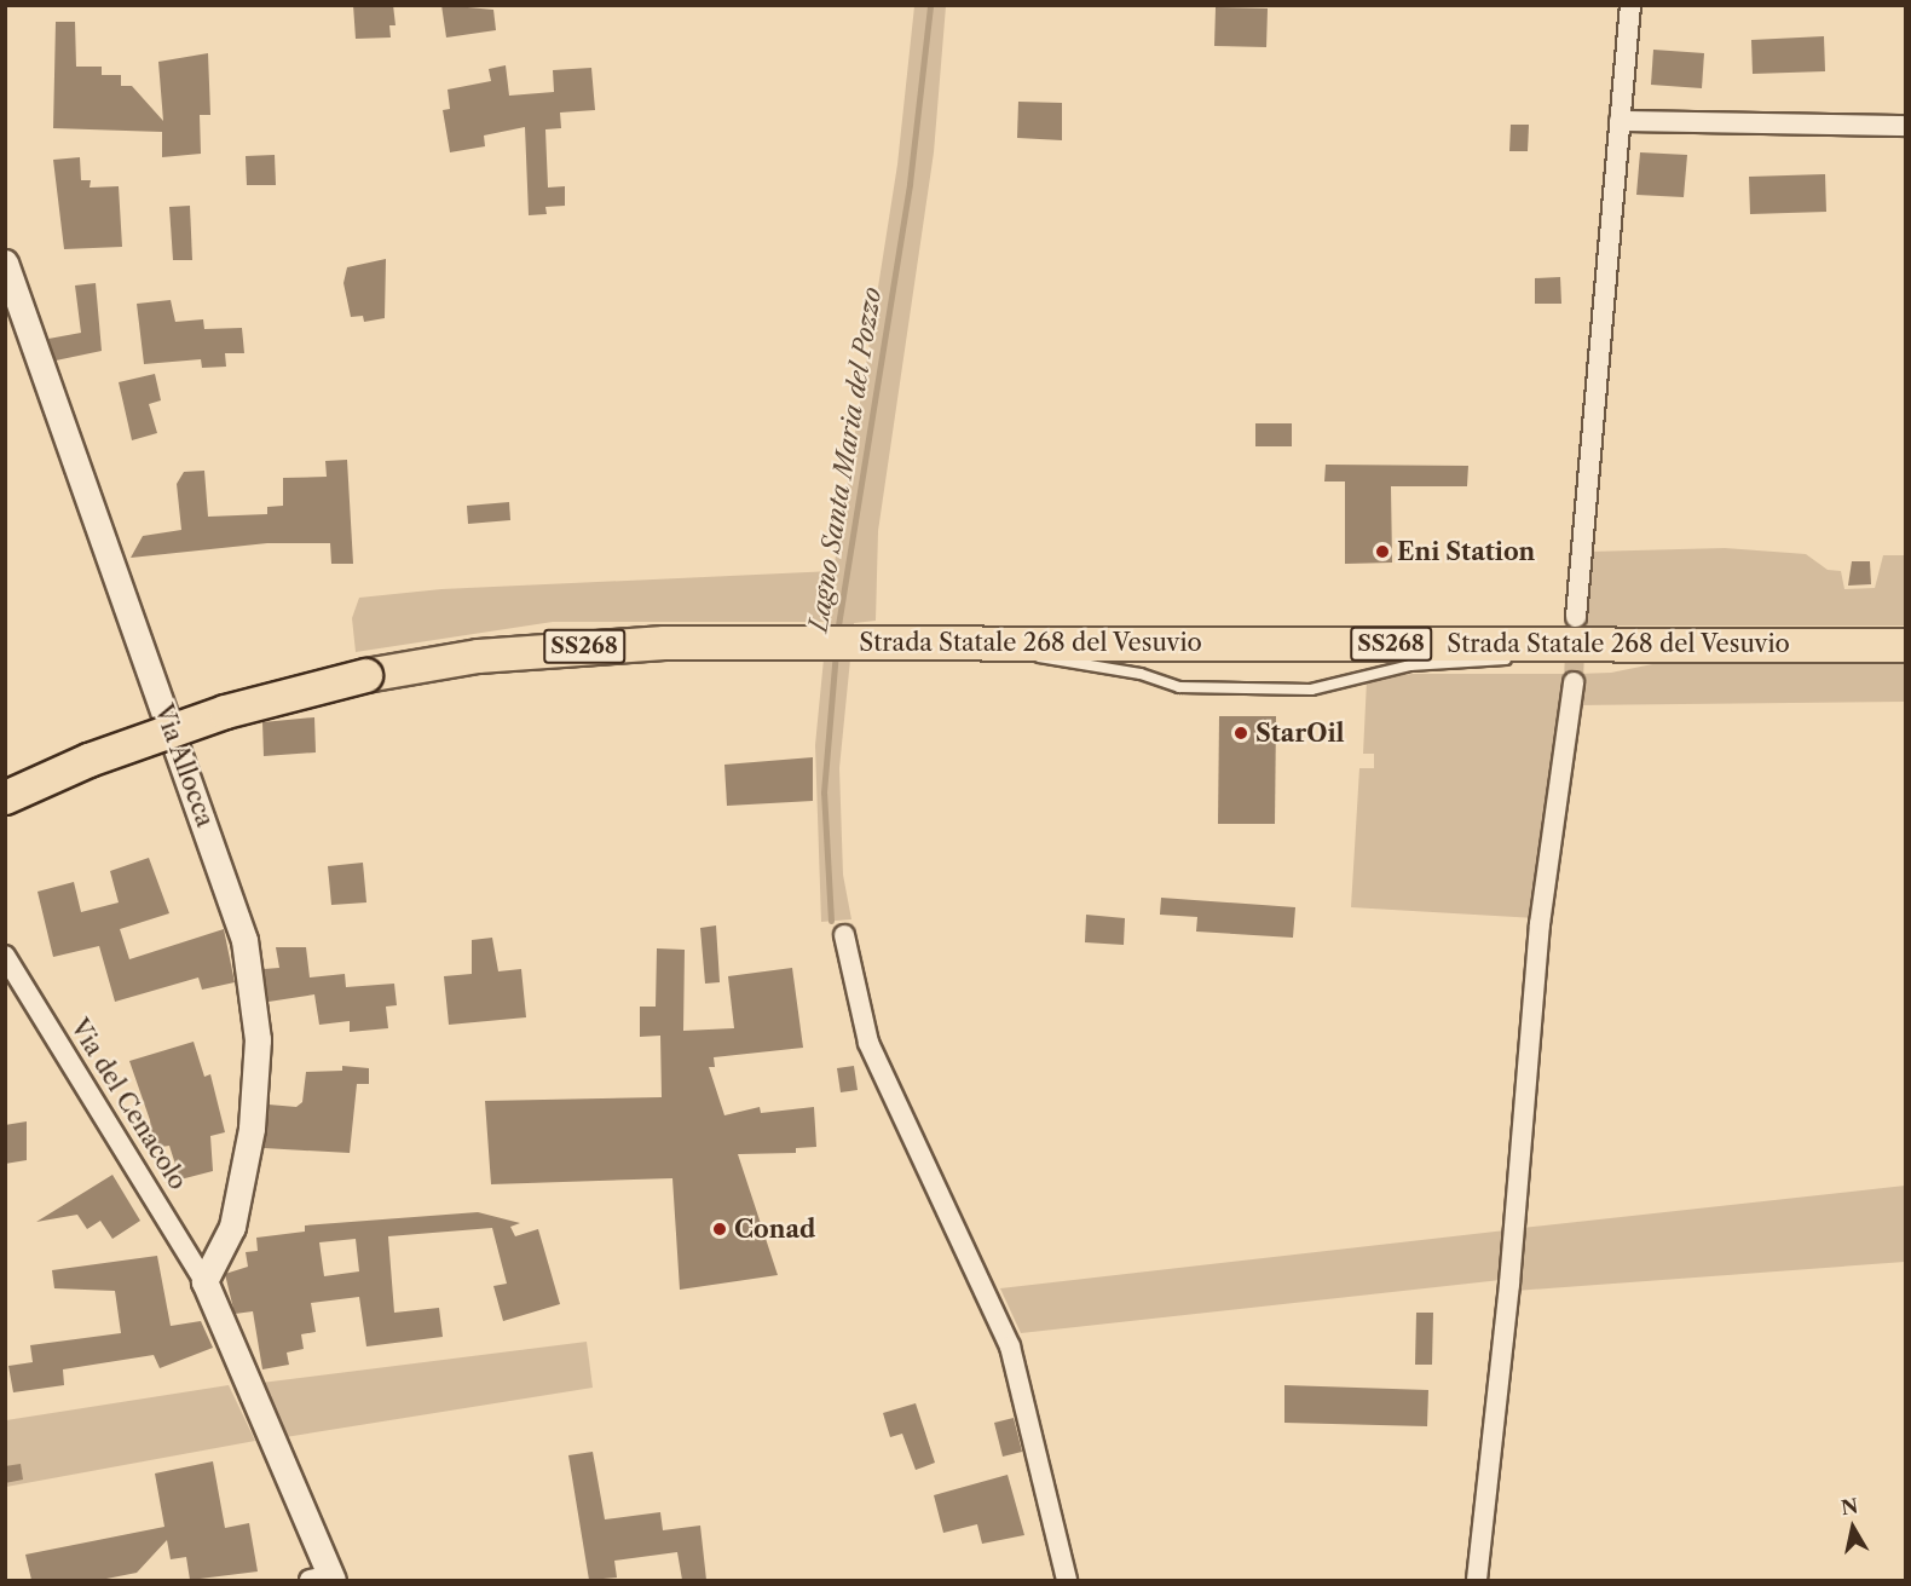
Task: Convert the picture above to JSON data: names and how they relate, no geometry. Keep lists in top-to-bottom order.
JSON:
{
  "streets": {
    "highway": ["Strada Statale 268 del Vesuvio", "SS268"],
    "street": ["Via Allocca", "Via del Cenacolo"]
  },
  "crossings": [
    ["Via Allocca", "Via del Cenacolo"]
  ],
  "water": ["Lagno Santa Maria del Pozzo"],
  "places": ["Eni Station", "StarOil", "Conad"],
  "north": "top"
}
